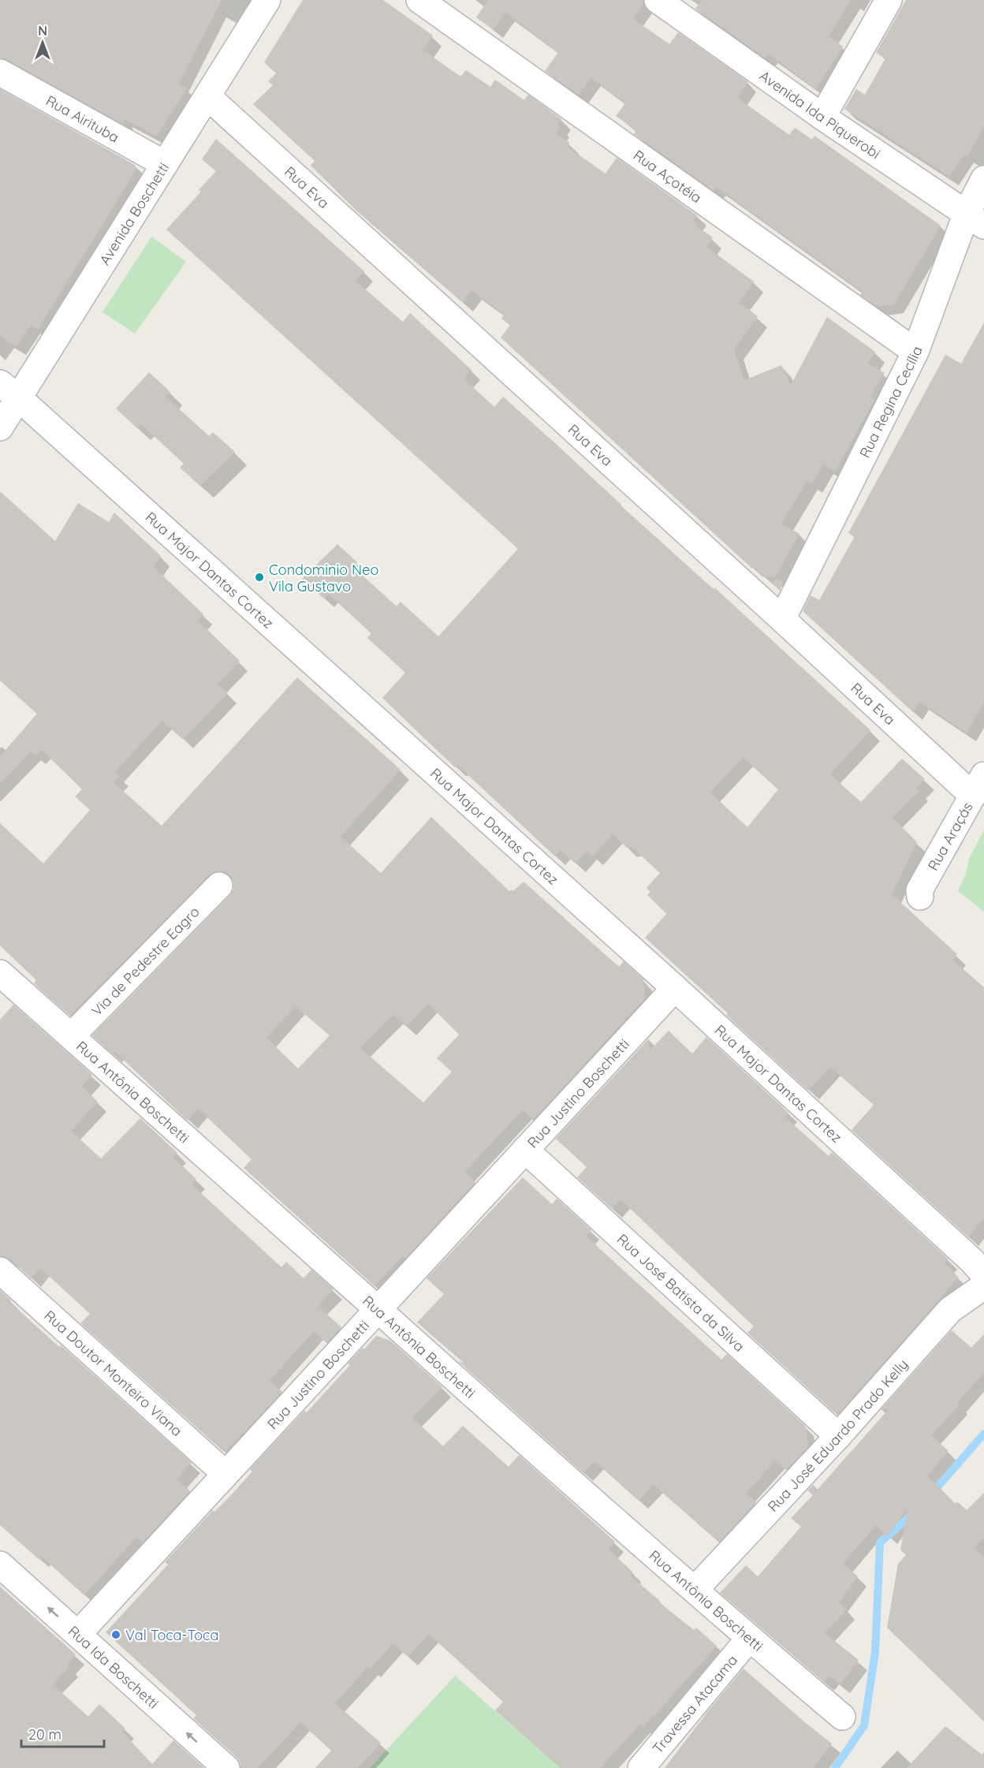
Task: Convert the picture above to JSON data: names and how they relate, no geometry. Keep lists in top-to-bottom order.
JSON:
{
  "streets": {
    "street": [
      "Avenida Ida Piquerobi",
      "Rua Airituba",
      "Rua Açotéia",
      "Rua Eva",
      "Avenida Boschetti",
      "Rua Regina Cecília",
      "Rua Major Dantas Cortez",
      "Rua Araçás",
      "Via de Pedestre Eagro",
      "Rua Antônia Boschetti",
      "Rua Justino Boschetti",
      "Rua José Batista da Silva",
      "Rua Doutor Monteiro Viana",
      "Rua José Eduardo Prado Kelly",
      "Rua Ida Boschetti",
      "Travessa Atacama"
    ]
  },
  "crossings": [
    ["Avenida Ida Piquerobi", "Rua Regina Cecília"],
    ["Rua Airituba", "Avenida Boschetti"],
    ["Rua Açotéia", "Rua Regina Cecília"],
    ["Rua Eva", "Avenida Boschetti"],
    ["Rua Eva", "Rua Regina Cecília"],
    ["Rua Eva", "Rua Araçás"],
    ["Avenida Boschetti", "Rua Major Dantas Cortez"],
    ["Rua Major Dantas Cortez", "Rua Justino Boschetti"],
    ["Via de Pedestre Eagro", "Rua Antônia Boschetti"],
    ["Rua Antônia Boschetti", "Rua Justino Boschetti"],
    ["Rua Antônia Boschetti", "Rua José Eduardo Prado Kelly"],
    ["Rua Antônia Boschetti", "Travessa Atacama"],
    ["Rua Justino Boschetti", "Rua José Batista da Silva"],
    ["Rua Justino Boschetti", "Rua Doutor Monteiro Viana"],
    ["Rua Justino Boschetti", "Rua Ida Boschetti"],
    ["Rua José Batista da Silva", "Rua José Eduardo Prado Kelly"]
  ],
  "one_way": ["Rua Ida Boschetti"],
  "places": ["Condominio Neo Vila Gustavo", "Val Toca-Toca"],
  "scale_bar": "20 m",
  "north": "top"
}
